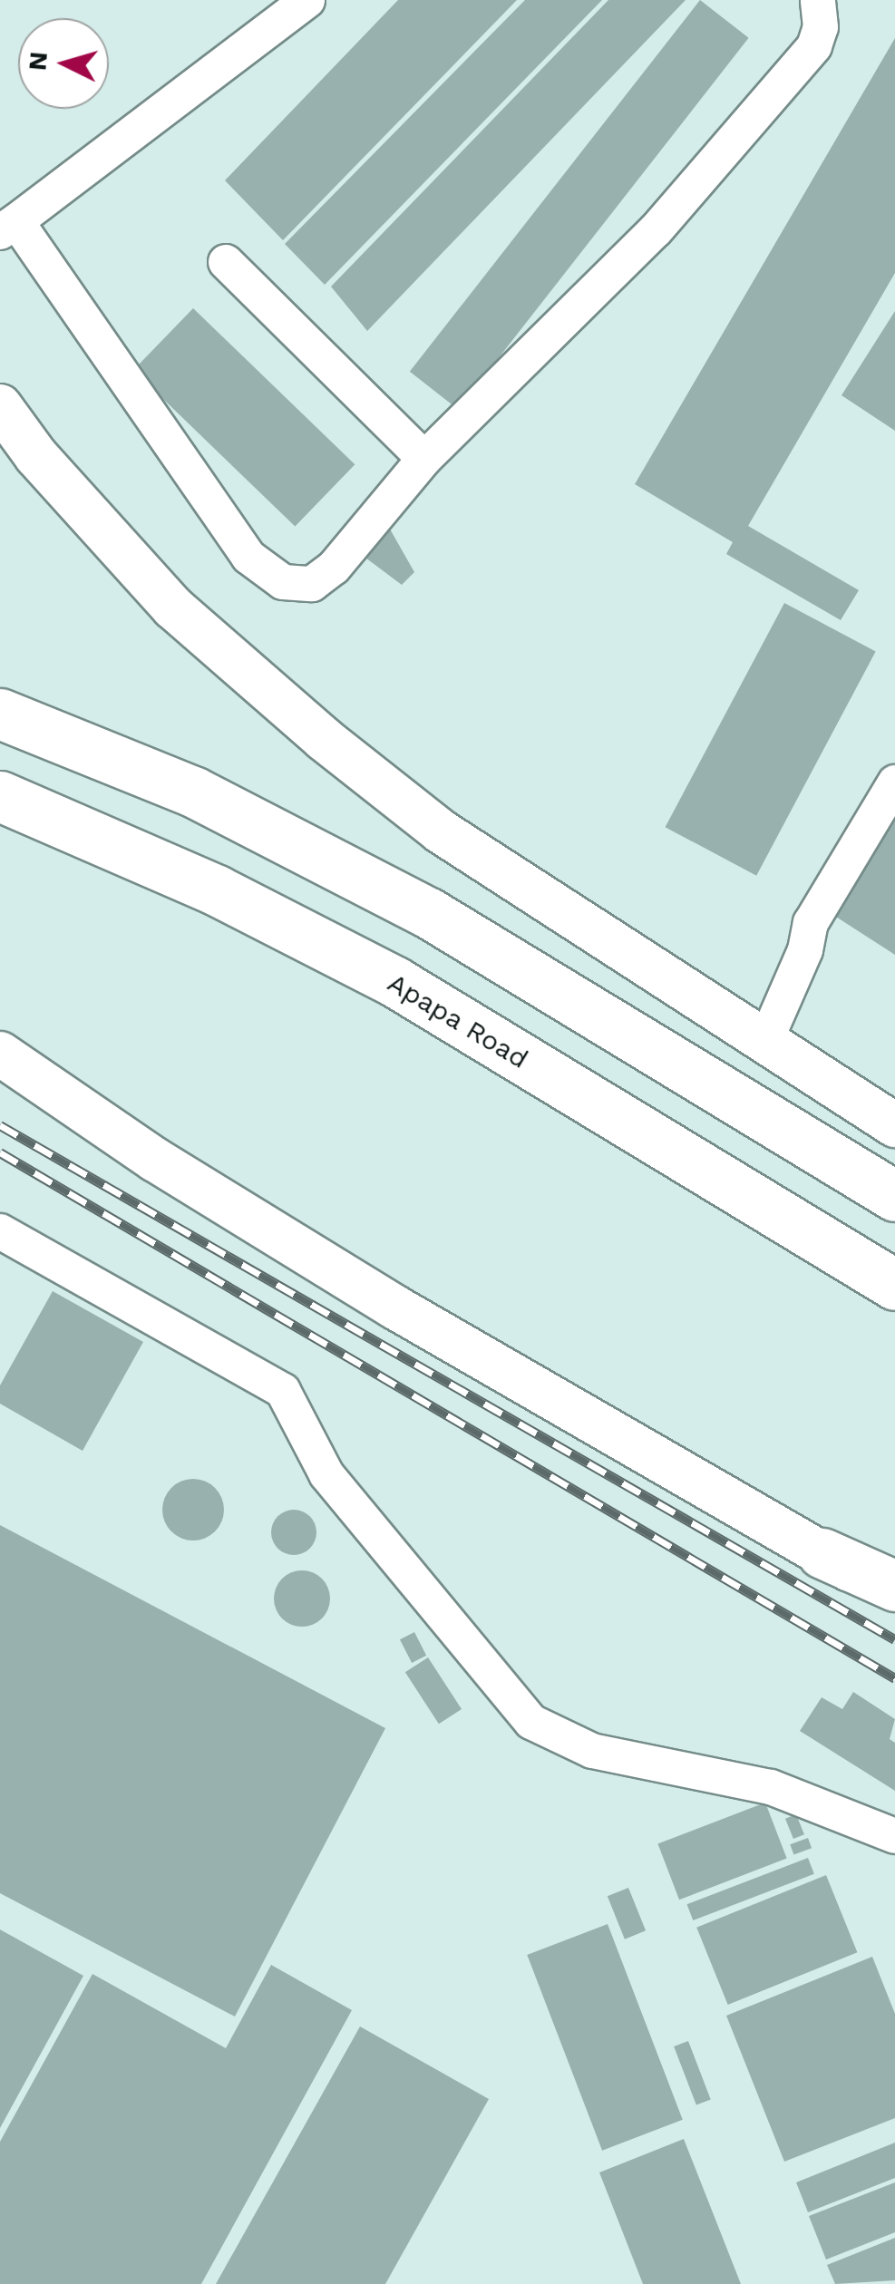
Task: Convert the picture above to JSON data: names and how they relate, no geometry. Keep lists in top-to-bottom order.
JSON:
{
  "streets": {
    "highway": ["Apapa Road"]
  },
  "north": "left"
}
